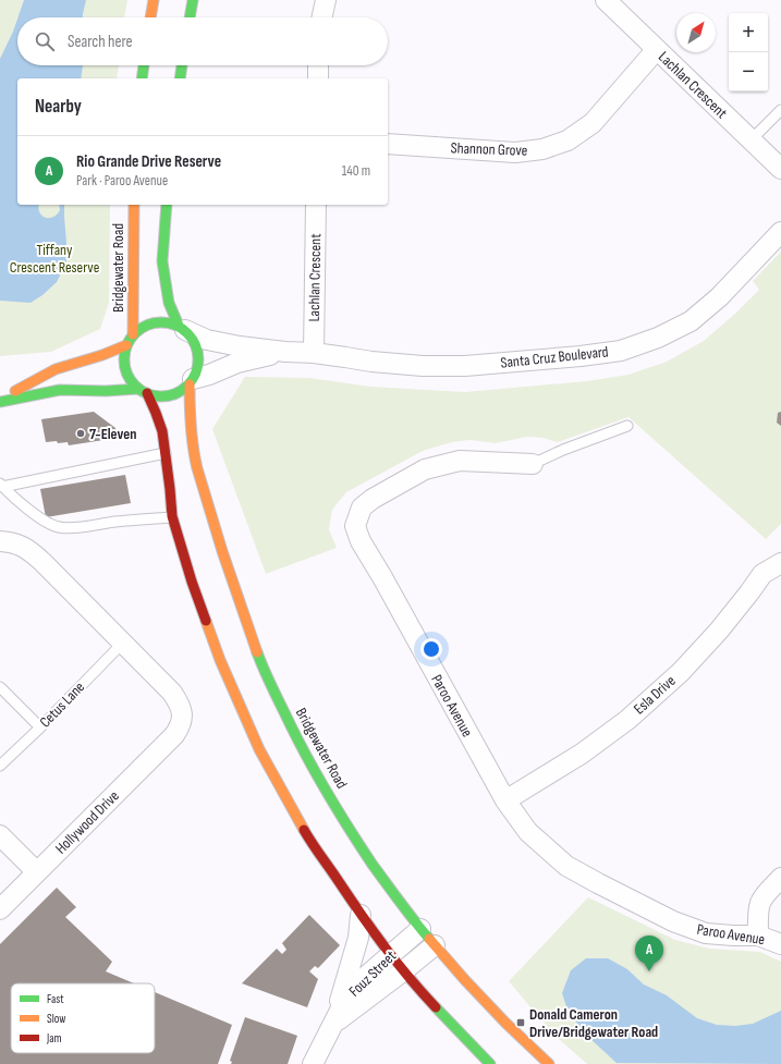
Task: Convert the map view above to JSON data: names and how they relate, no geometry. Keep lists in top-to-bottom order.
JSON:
{
  "streets": {
    "street": [
      "Lachlan Crescent",
      "Shannon Grove",
      "Bridgewater Road",
      "Santa Cruz Boulevard",
      "Esla Drive",
      "Paroo Avenue",
      "Hollywood Drive",
      "Fouz Street"
    ],
    "lane": ["Cetus Lane"]
  },
  "crossings": [
    ["Lachlan Crescent", "Shannon Grove"],
    ["Lachlan Crescent", "Santa Cruz Boulevard"],
    ["Bridgewater Road", "Santa Cruz Boulevard"],
    ["Bridgewater Road", "Fouz Street"],
    ["Esla Drive", "Paroo Avenue"],
    ["Cetus Lane", "Hollywood Drive"]
  ],
  "parks": ["Tiffany Crescent Reserve"],
  "places": {
    "other": ["7-Eleven"],
    "transit": ["Donald Cameron Drive/Bridgewater Road"]
  },
  "legend": ["Fast", "Slow", "Jam"],
  "north": "top right",
  "page": {
    "map_buttons": ["+", "−"],
    "search": "Search here",
    "heading": "Nearby",
    "list": [
      {
        "mark": "A",
        "name": "Rio Grande Drive Reserve",
        "note": "Park · Paroo Avenue",
        "value": "140 m"
      }
    ],
    "pins": "A"
  }
}
